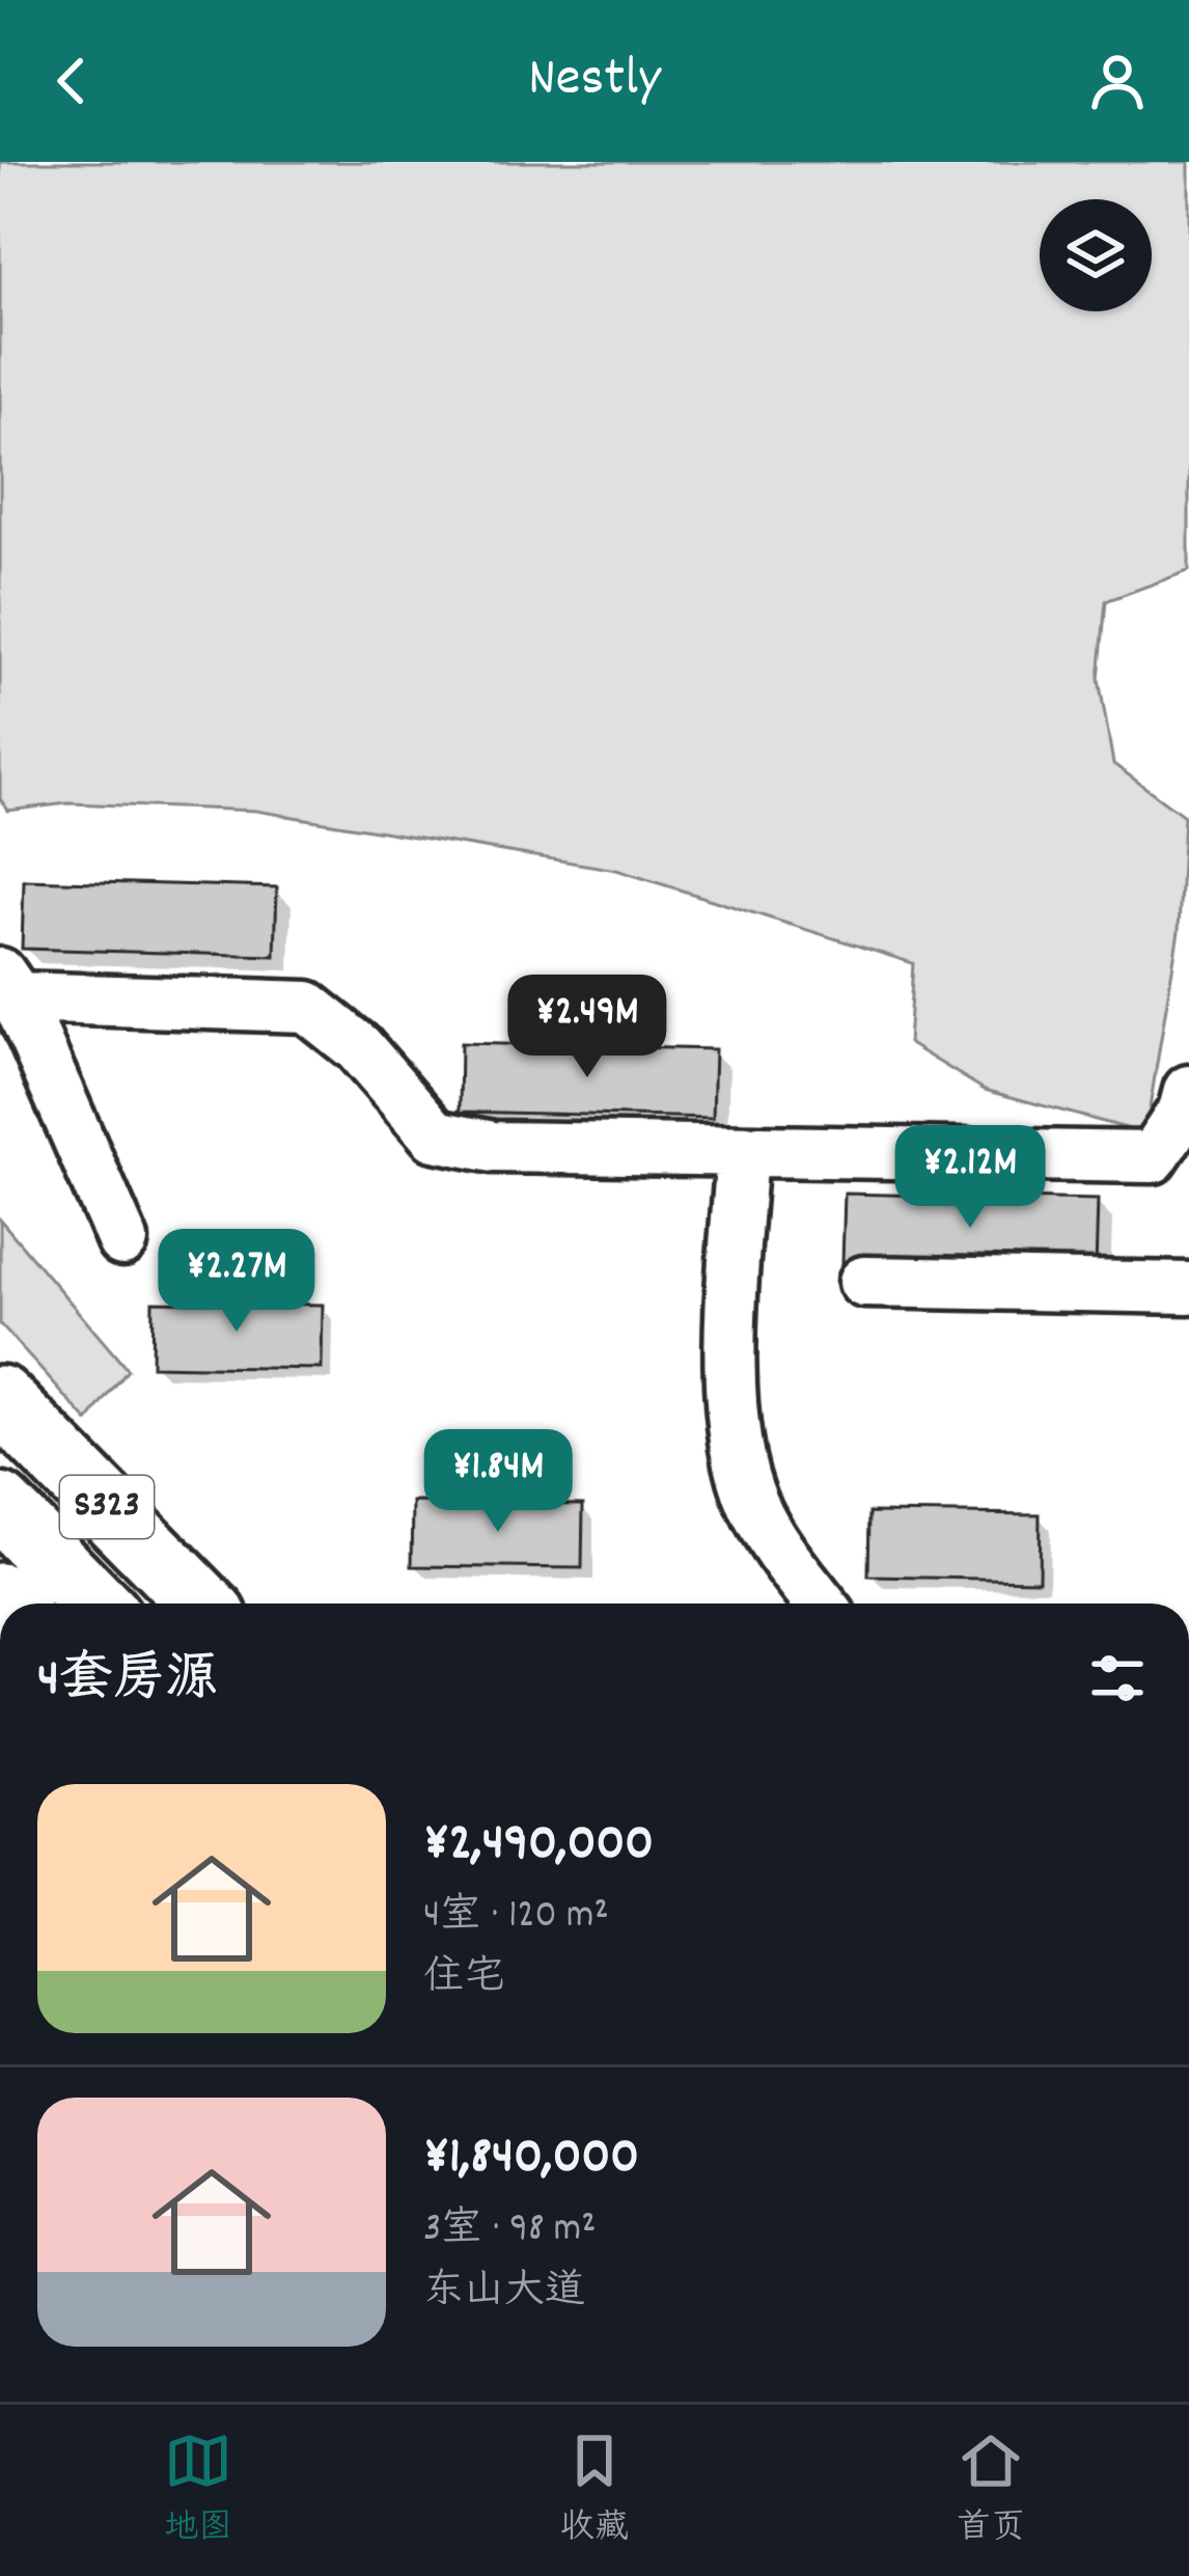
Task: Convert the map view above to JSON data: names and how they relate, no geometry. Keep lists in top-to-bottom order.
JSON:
{
  "streets": {
    "main road": ["S323"]
  },
  "page": {
    "header": "Nestly",
    "price": [
      "¥2.49M",
      "¥2.12M",
      "¥2.27M",
      "¥1.84M"
    ],
    "heading": "4套房源",
    "list": [
      {
        "name": "¥2,490,000",
        "note": "4室 · 120 m² · 住宅"
      },
      {
        "name": "¥1,840,000",
        "note": "3室 · 98 m² · 东山大道"
      }
    ],
    "tabs": ["地图", "收藏", "首页"]
  }
}
